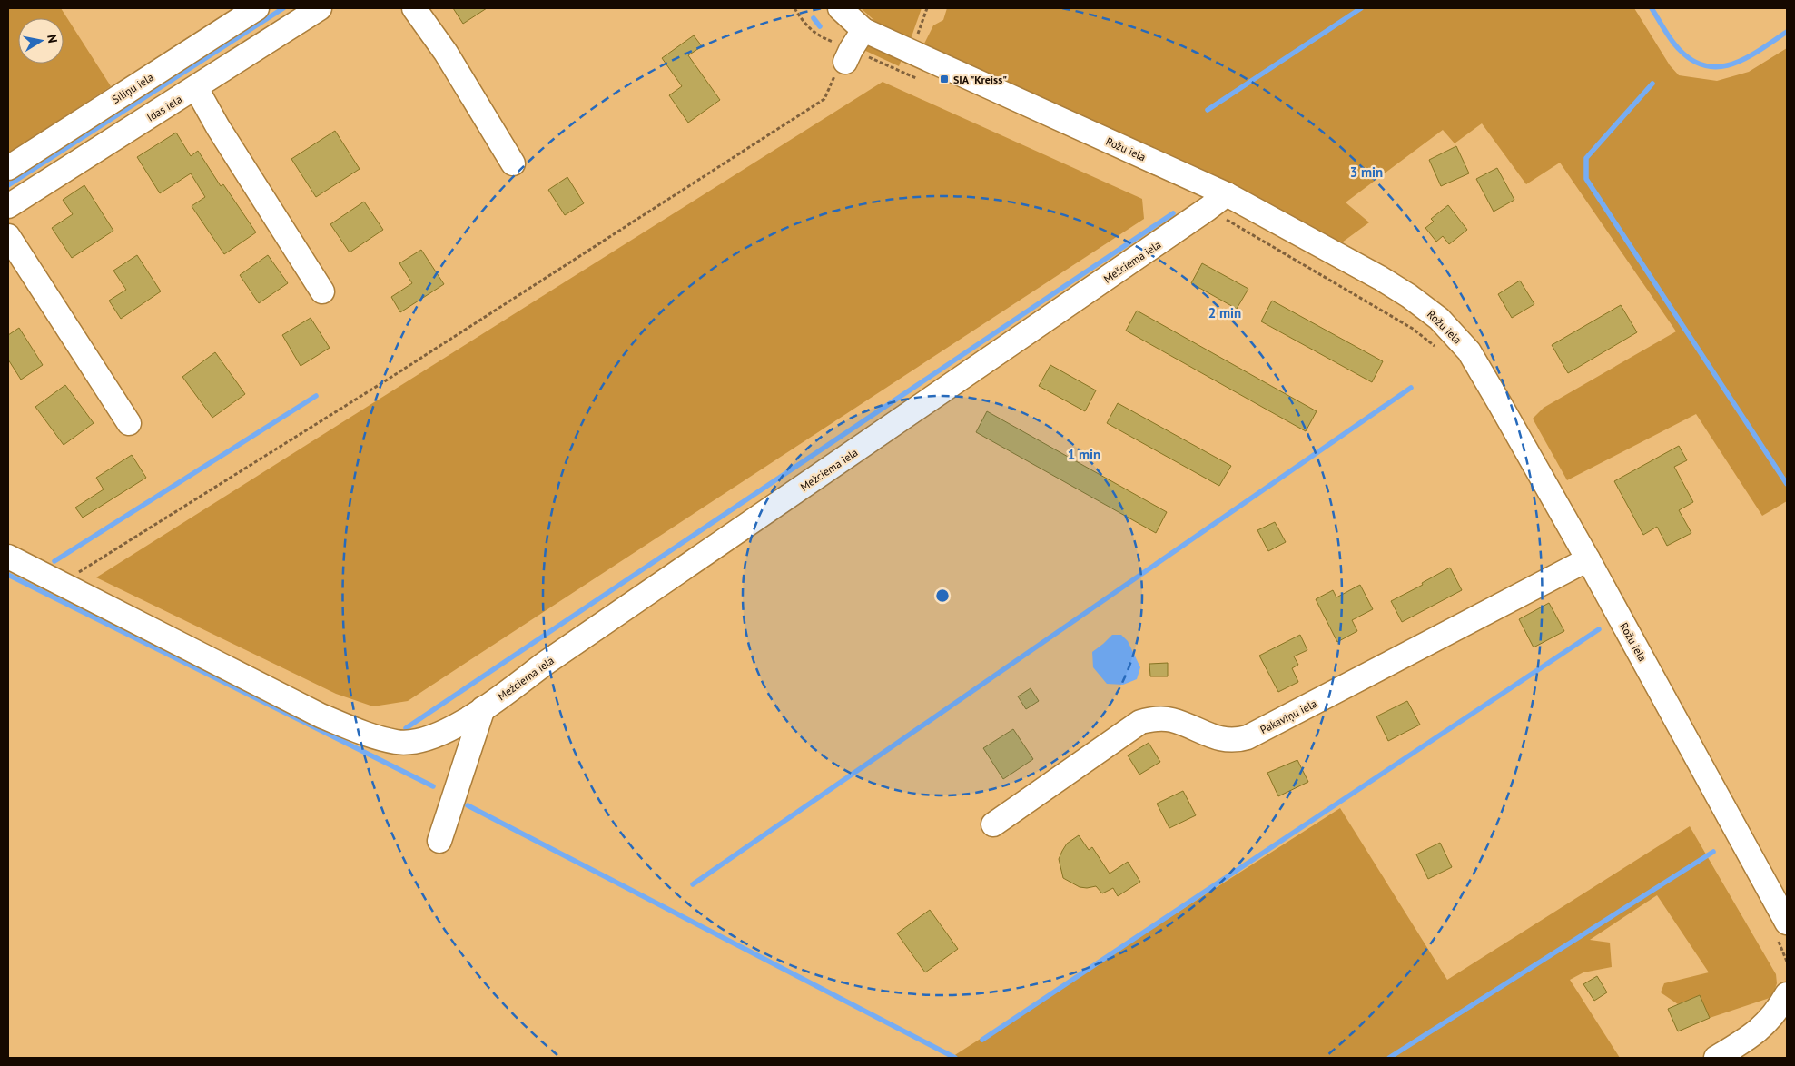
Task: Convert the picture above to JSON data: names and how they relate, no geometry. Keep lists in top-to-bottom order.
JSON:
{
  "streets": {
    "street": [
      "Siliņu iela",
      "Idas iela",
      "Rožu iela",
      "Mežciema iela",
      "Pakaviņu iela"
    ]
  },
  "crossings": [
    ["Rožu iela", "Mežciema iela"],
    ["Rožu iela", "Pakaviņu iela"]
  ],
  "places": {
    "transit": ["SIA \"Kreiss\""]
  },
  "north": "right",
  "rings": ["3 min", "2 min", "1 min"]
}
